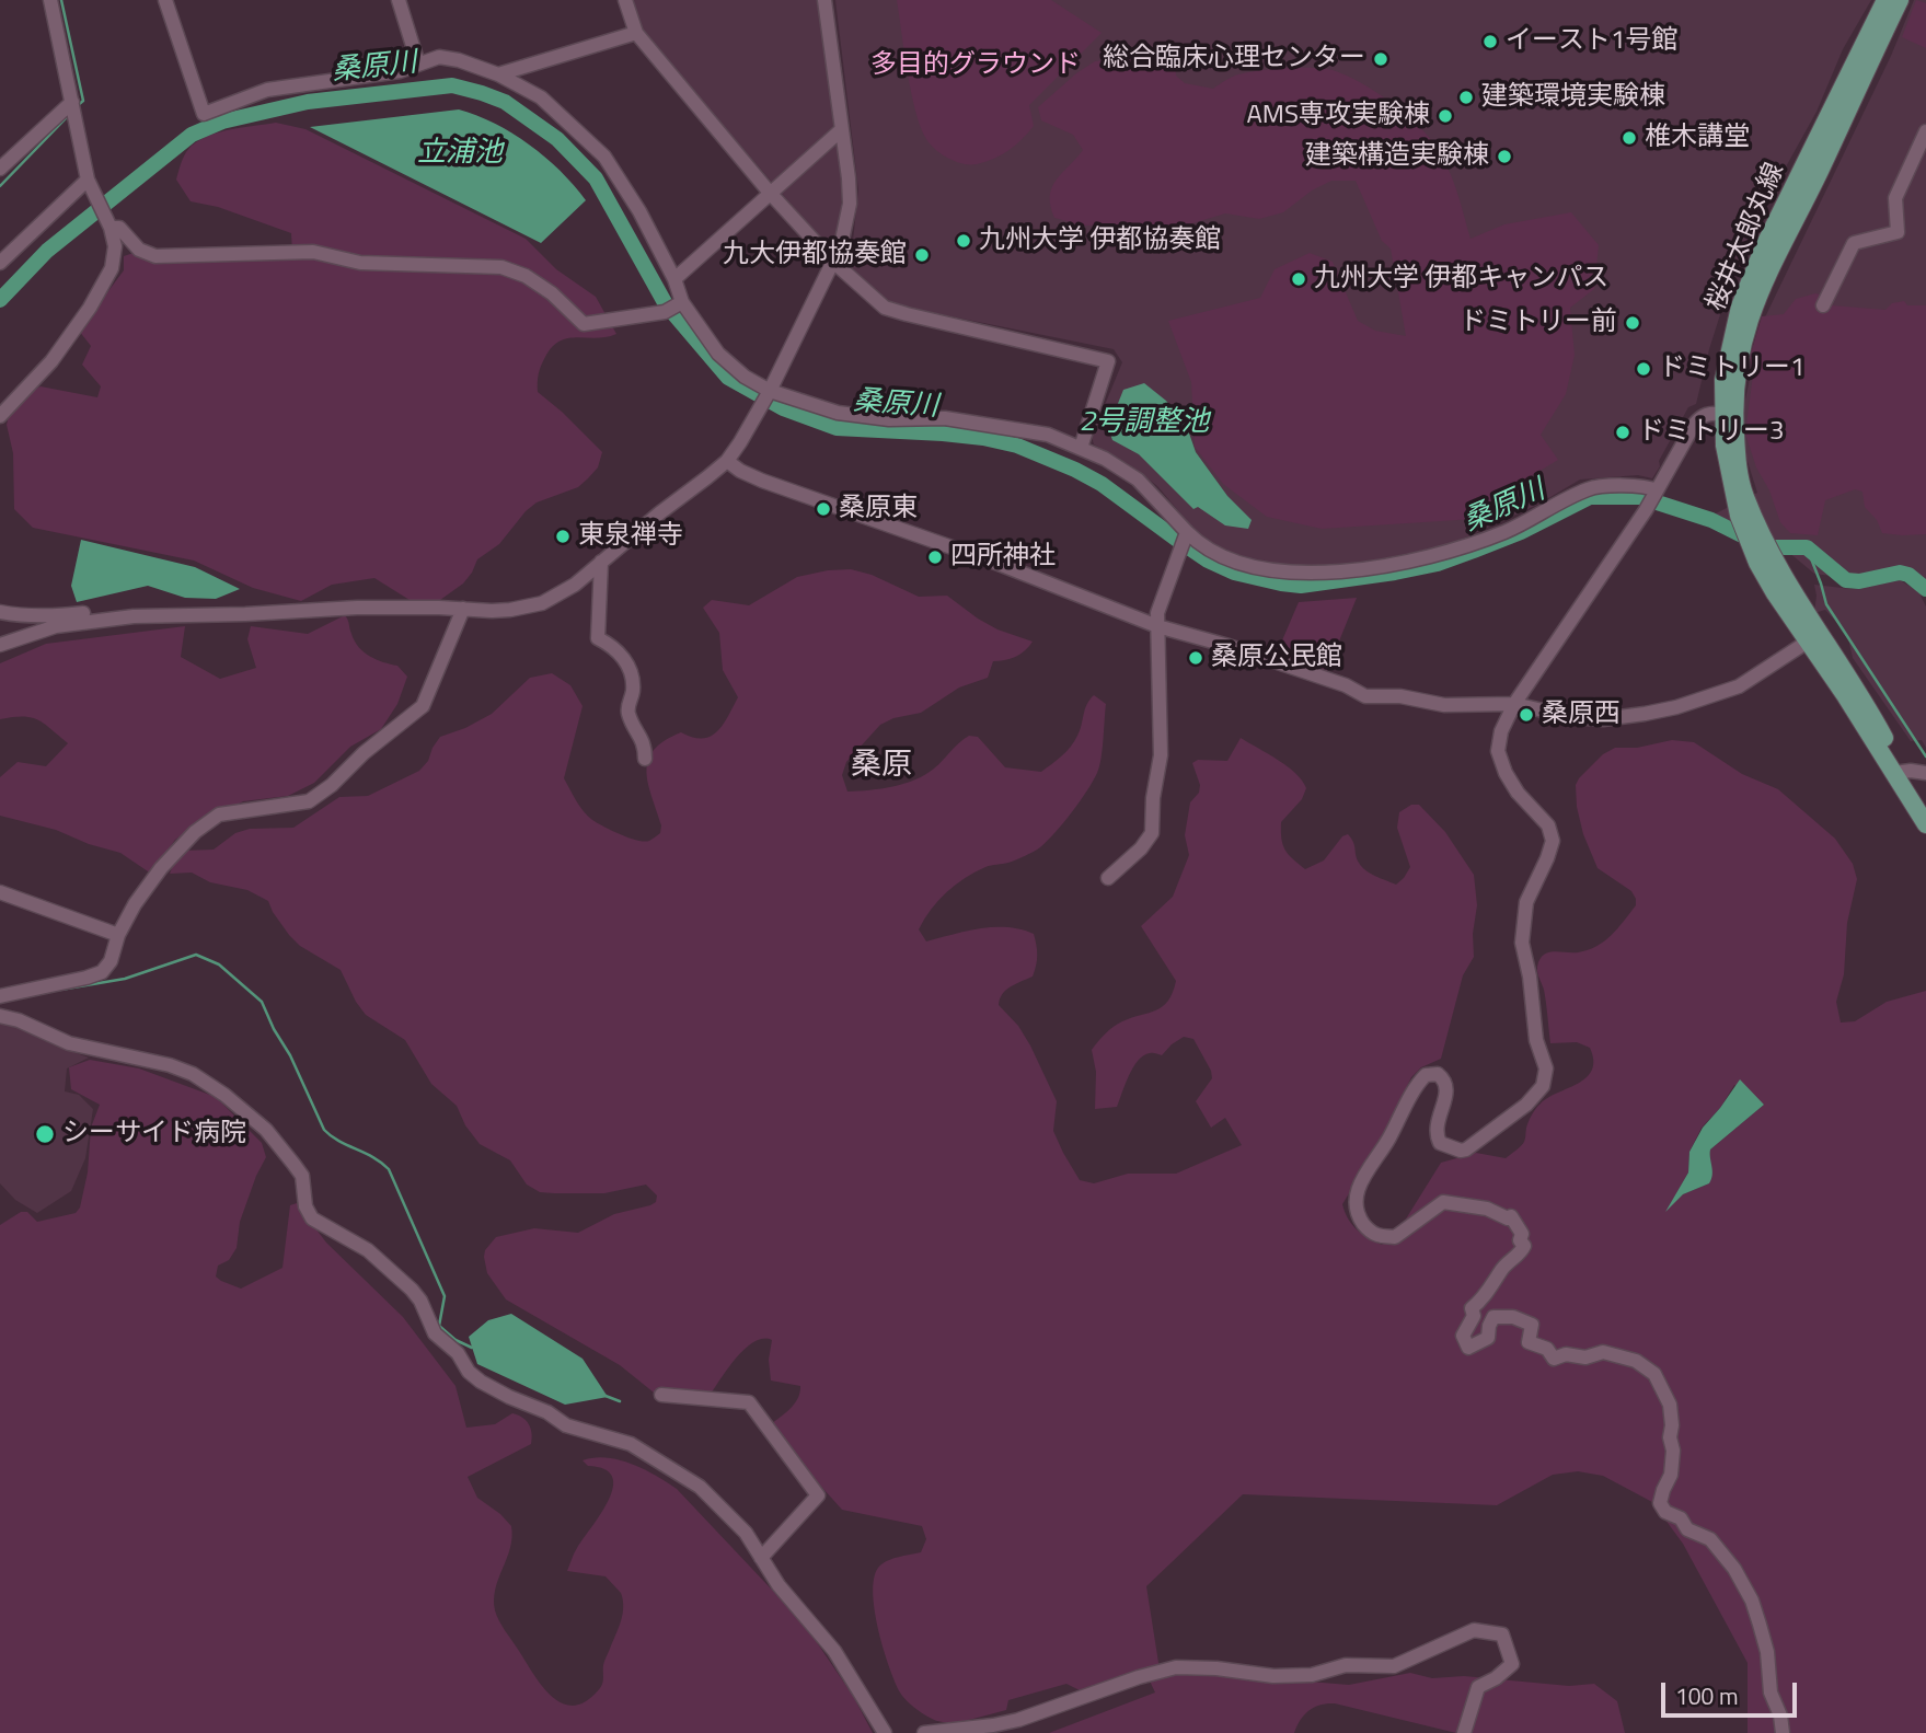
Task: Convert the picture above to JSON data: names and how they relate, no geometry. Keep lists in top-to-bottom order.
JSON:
{
  "streets": {
    "main road": ["桜井太郎丸線"]
  },
  "districts": ["桑原"],
  "water": ["桑原川", "立浦池", "2号調整池"],
  "parks": ["多目的グラウンド"],
  "places": [
    "イースト1号館",
    "総合臨床心理センター",
    "建築環境実験棟",
    "AMS専攻実験棟",
    "椎木講堂",
    "建築構造実験棟",
    "九州大学 伊都協奏館",
    "九大伊都協奏館",
    "九州大学 伊都キャンパス",
    "ドミトリー前",
    "ドミトリー1",
    "ドミトリー3",
    "桑原東",
    "東泉禅寺",
    "四所神社",
    "桑原公民館",
    "桑原西",
    "シーサイド病院"
  ],
  "scale_bar": "100 m"
}
